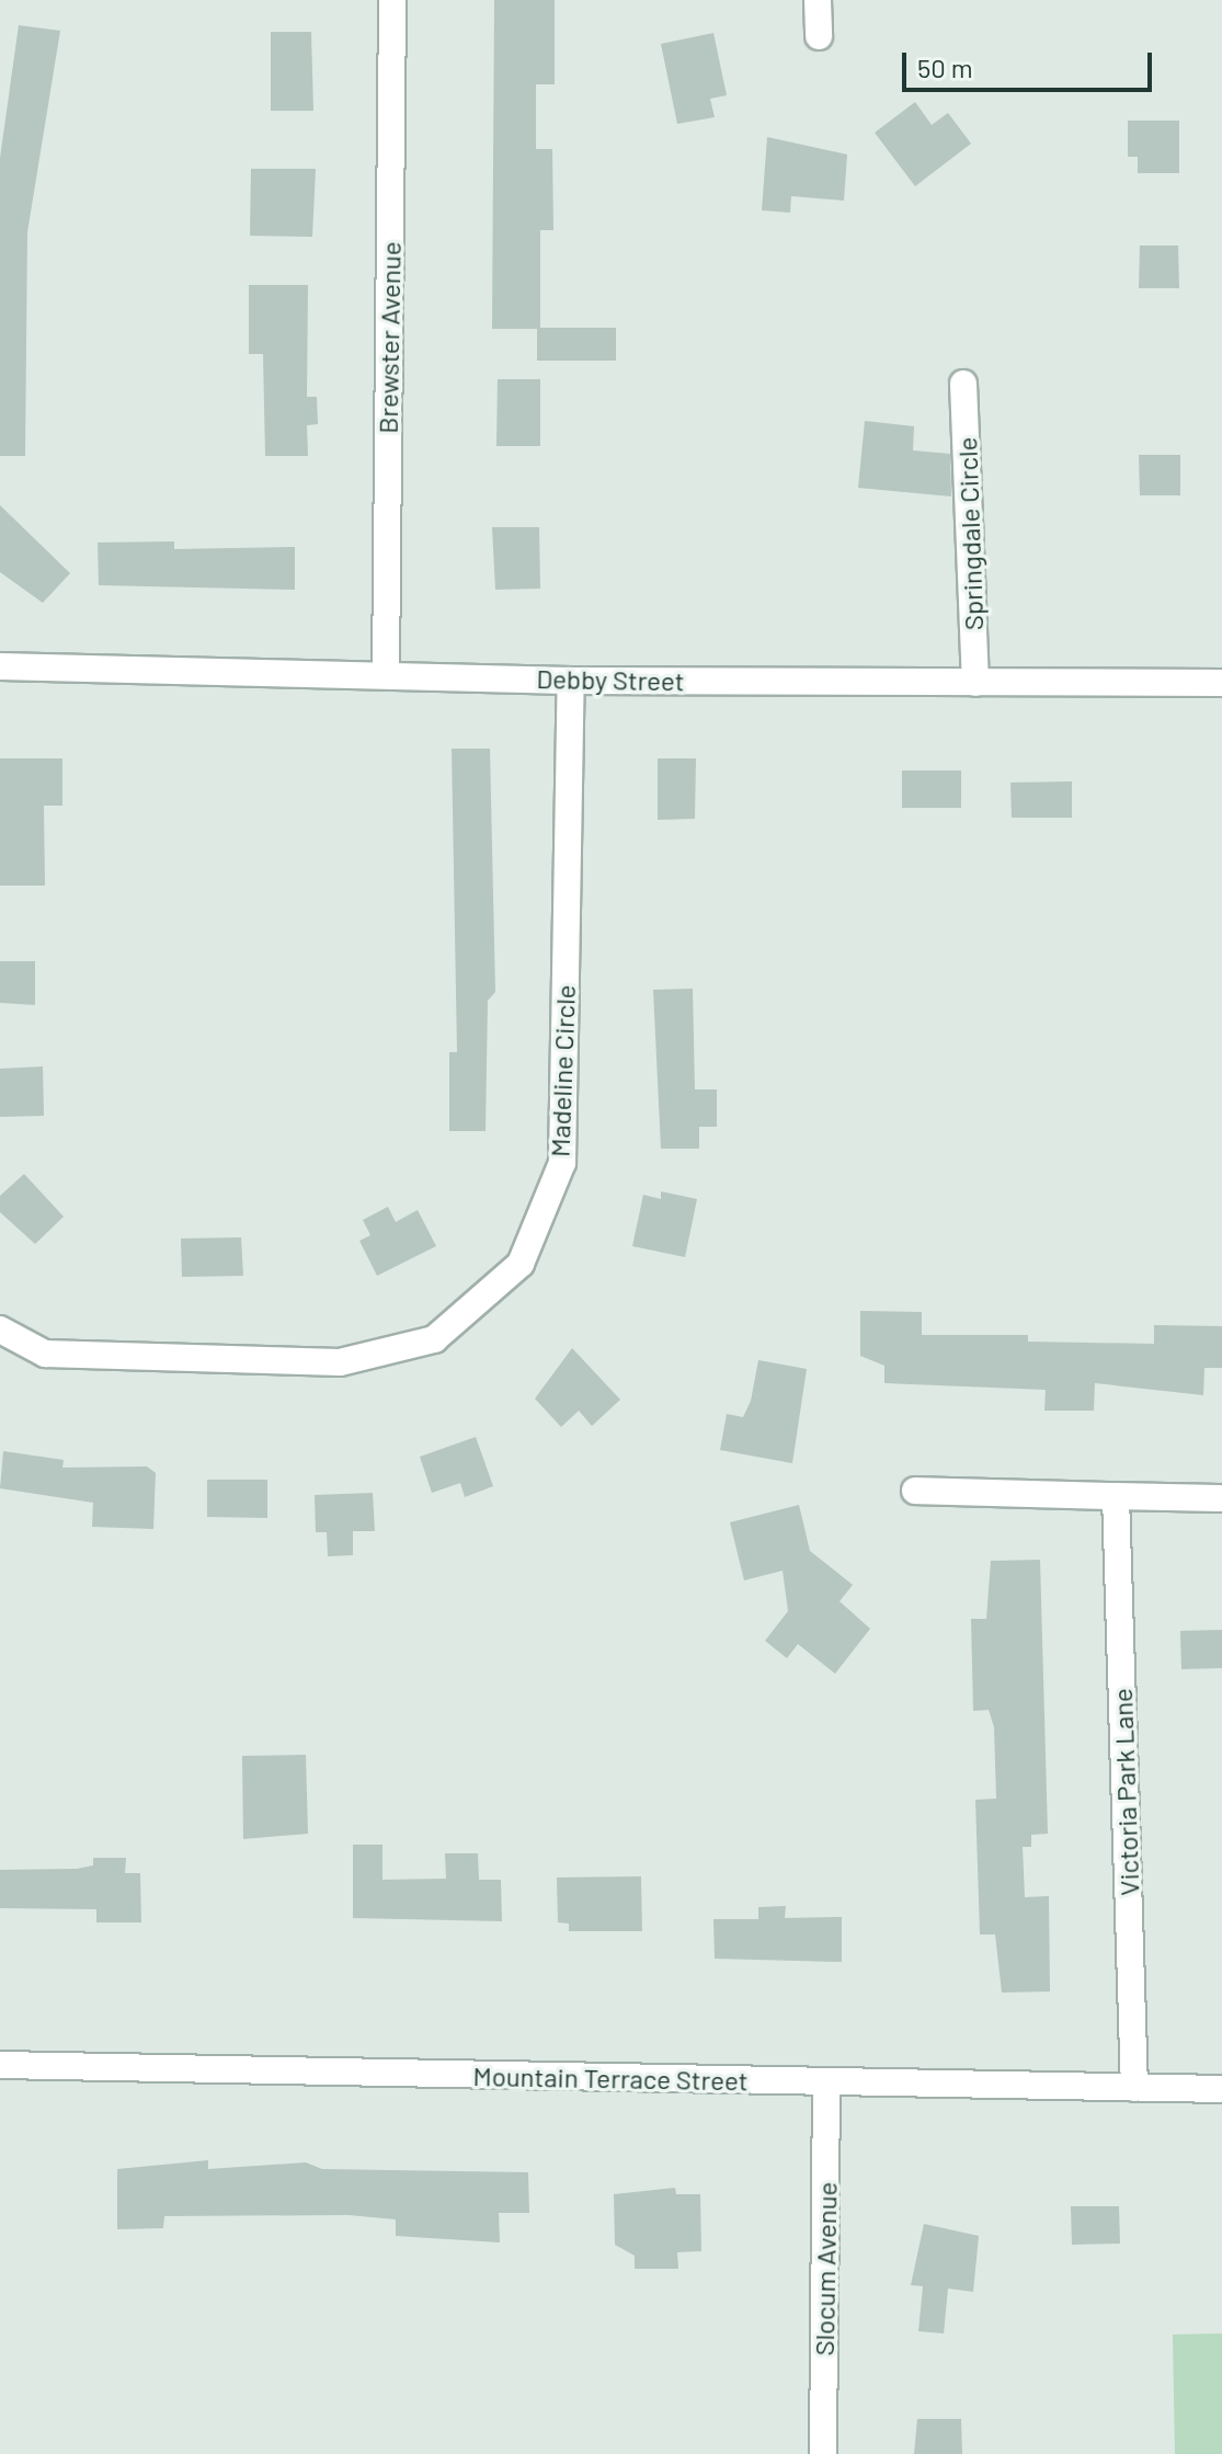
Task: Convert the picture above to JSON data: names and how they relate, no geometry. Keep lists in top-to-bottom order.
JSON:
{
  "streets": {
    "street": [
      "Brewster Avenue",
      "Springdale Circle",
      "Debby Street",
      "Madeline Circle",
      "Victoria Park Lane",
      "Mountain Terrace Street",
      "Slocum Avenue"
    ]
  },
  "crossings": [
    ["Brewster Avenue", "Debby Street"],
    ["Springdale Circle", "Debby Street"],
    ["Debby Street", "Madeline Circle"],
    ["Victoria Park Lane", "Mountain Terrace Street"],
    ["Mountain Terrace Street", "Slocum Avenue"]
  ],
  "scale_bar": "50 m"
}
